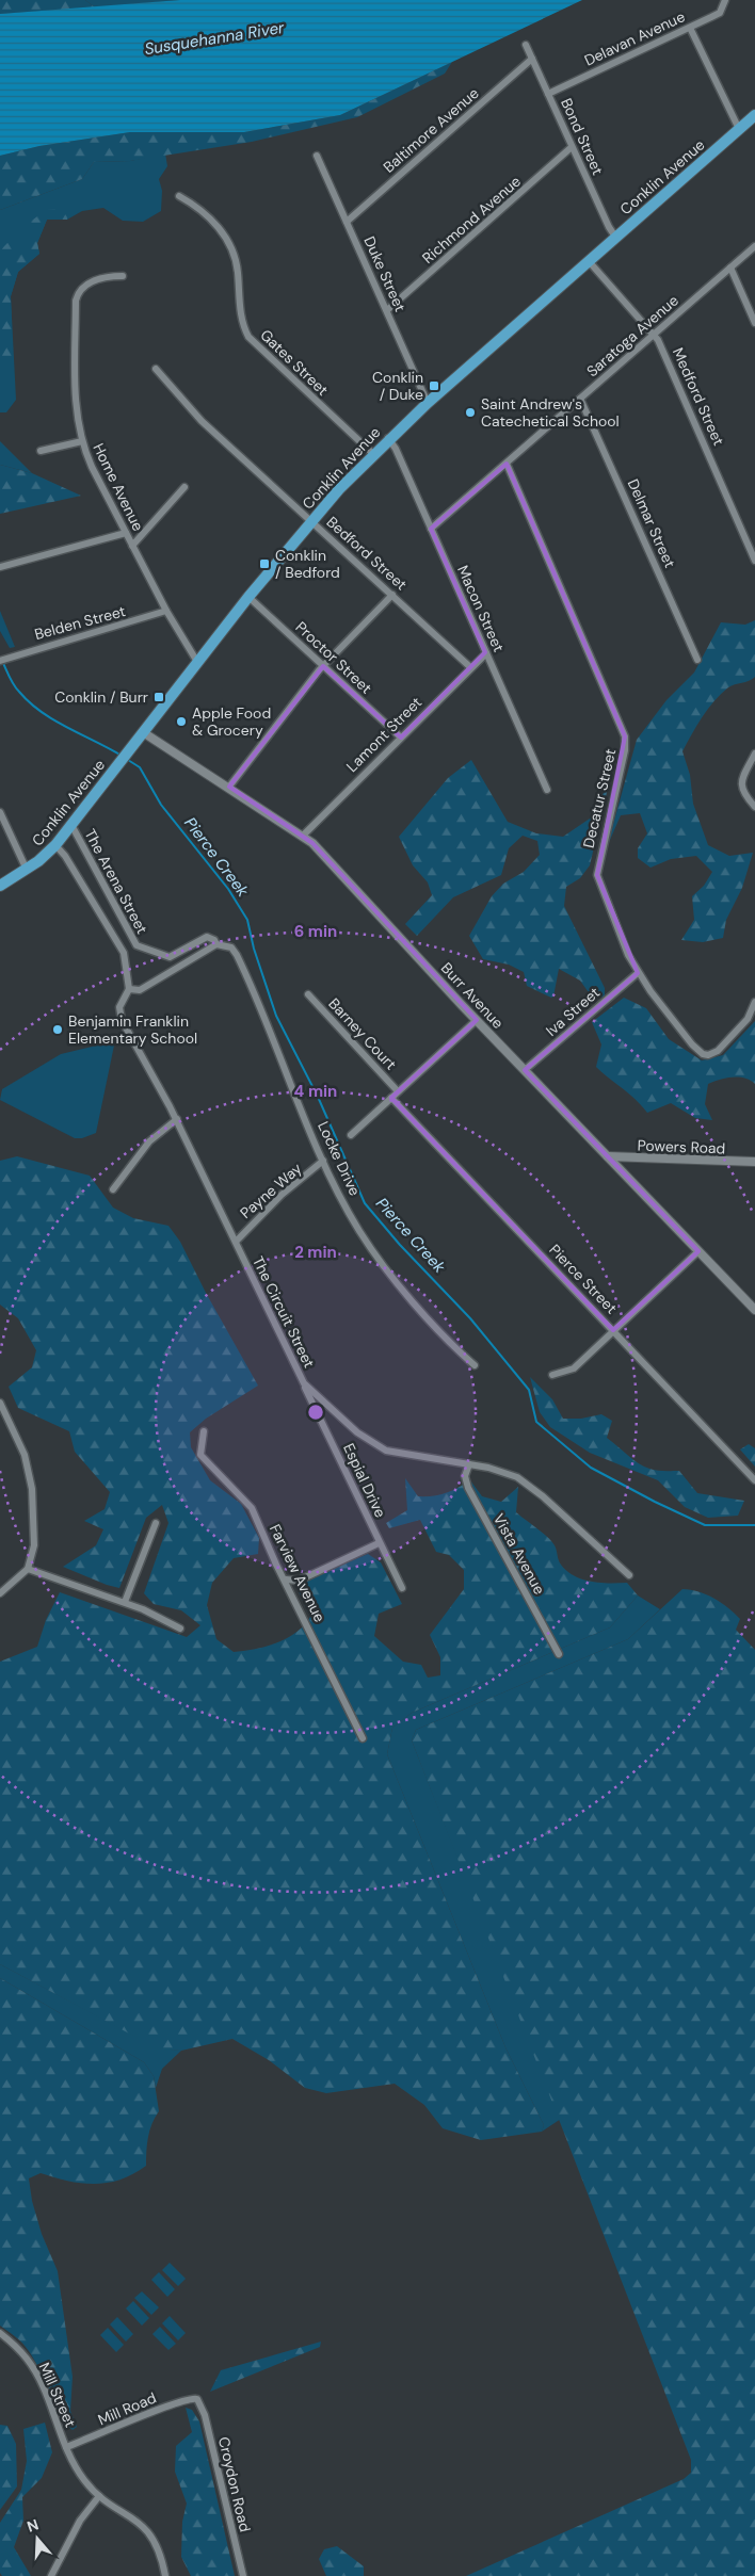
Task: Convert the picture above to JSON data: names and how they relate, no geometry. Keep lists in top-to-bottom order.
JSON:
{
  "streets": {
    "main road": ["Conklin Avenue"],
    "street": [
      "Delavan Avenue",
      "Baltimore Avenue",
      "Bond Street",
      "Richmond Avenue",
      "Duke Street",
      "Saratoga Avenue",
      "Gates Street",
      "Medford Street",
      "Home Avenue",
      "Delmar Street",
      "Bedford Street",
      "Macon Street",
      "Belden Street",
      "Proctor Street",
      "Lamont Street",
      "Decatur Street",
      "The Arena Street",
      "Burr Avenue",
      "Iva Street",
      "Barney Court",
      "Powers Road",
      "Locke Drive",
      "Payne Way",
      "Pierce Street",
      "The Circuit Street",
      "Espial Drive",
      "Vista Avenue",
      "Farview Avenue",
      "Mill Street",
      "Mill Road",
      "Croydon Road"
    ]
  },
  "crossings": [
    ["Delavan Avenue", "Bond Street"],
    ["Baltimore Avenue", "Bond Street"],
    ["Baltimore Avenue", "Duke Street"],
    ["Bond Street", "Conklin Avenue"],
    ["Bond Street", "Richmond Avenue"],
    ["Conklin Avenue", "Duke Street"],
    ["Conklin Avenue", "Gates Street"],
    ["Conklin Avenue", "Medford Street"],
    ["Conklin Avenue", "Home Avenue"],
    ["Conklin Avenue", "Bedford Street"],
    ["Conklin Avenue", "Macon Street"],
    ["Conklin Avenue", "Proctor Street"],
    ["Conklin Avenue", "The Arena Street"],
    ["Conklin Avenue", "Burr Avenue"],
    ["Richmond Avenue", "Duke Street"],
    ["Saratoga Avenue", "Medford Street"],
    ["Saratoga Avenue", "Delmar Street"],
    ["Saratoga Avenue", "Macon Street"],
    ["Saratoga Avenue", "Decatur Street"],
    ["Home Avenue", "Belden Street"],
    ["Bedford Street", "Lamont Street"],
    ["Macon Street", "Lamont Street"],
    ["Proctor Street", "Lamont Street"],
    ["Lamont Street", "Burr Avenue"],
    ["Decatur Street", "Iva Street"],
    ["The Arena Street", "The Circuit Street"],
    ["Burr Avenue", "Iva Street"],
    ["Burr Avenue", "Powers Road"],
    ["Locke Drive", "Payne Way"],
    ["Payne Way", "The Circuit Street"],
    ["The Circuit Street", "Espial Drive"],
    ["The Circuit Street", "Vista Avenue"],
    ["Mill Street", "Mill Road"],
    ["Mill Road", "Croydon Road"]
  ],
  "water": ["Susquehanna River", "Pierce Creek"],
  "places": {
    "transit": ["Conklin / Duke", "Conklin / Bedford", "Conklin / Burr"],
    "other": ["Saint Andrew's Catechetical School", "Apple Food & Grocery", "Benjamin Franklin Elementary School"]
  },
  "north": "top",
  "rings": ["6 min", "4 min", "2 min"]
}
